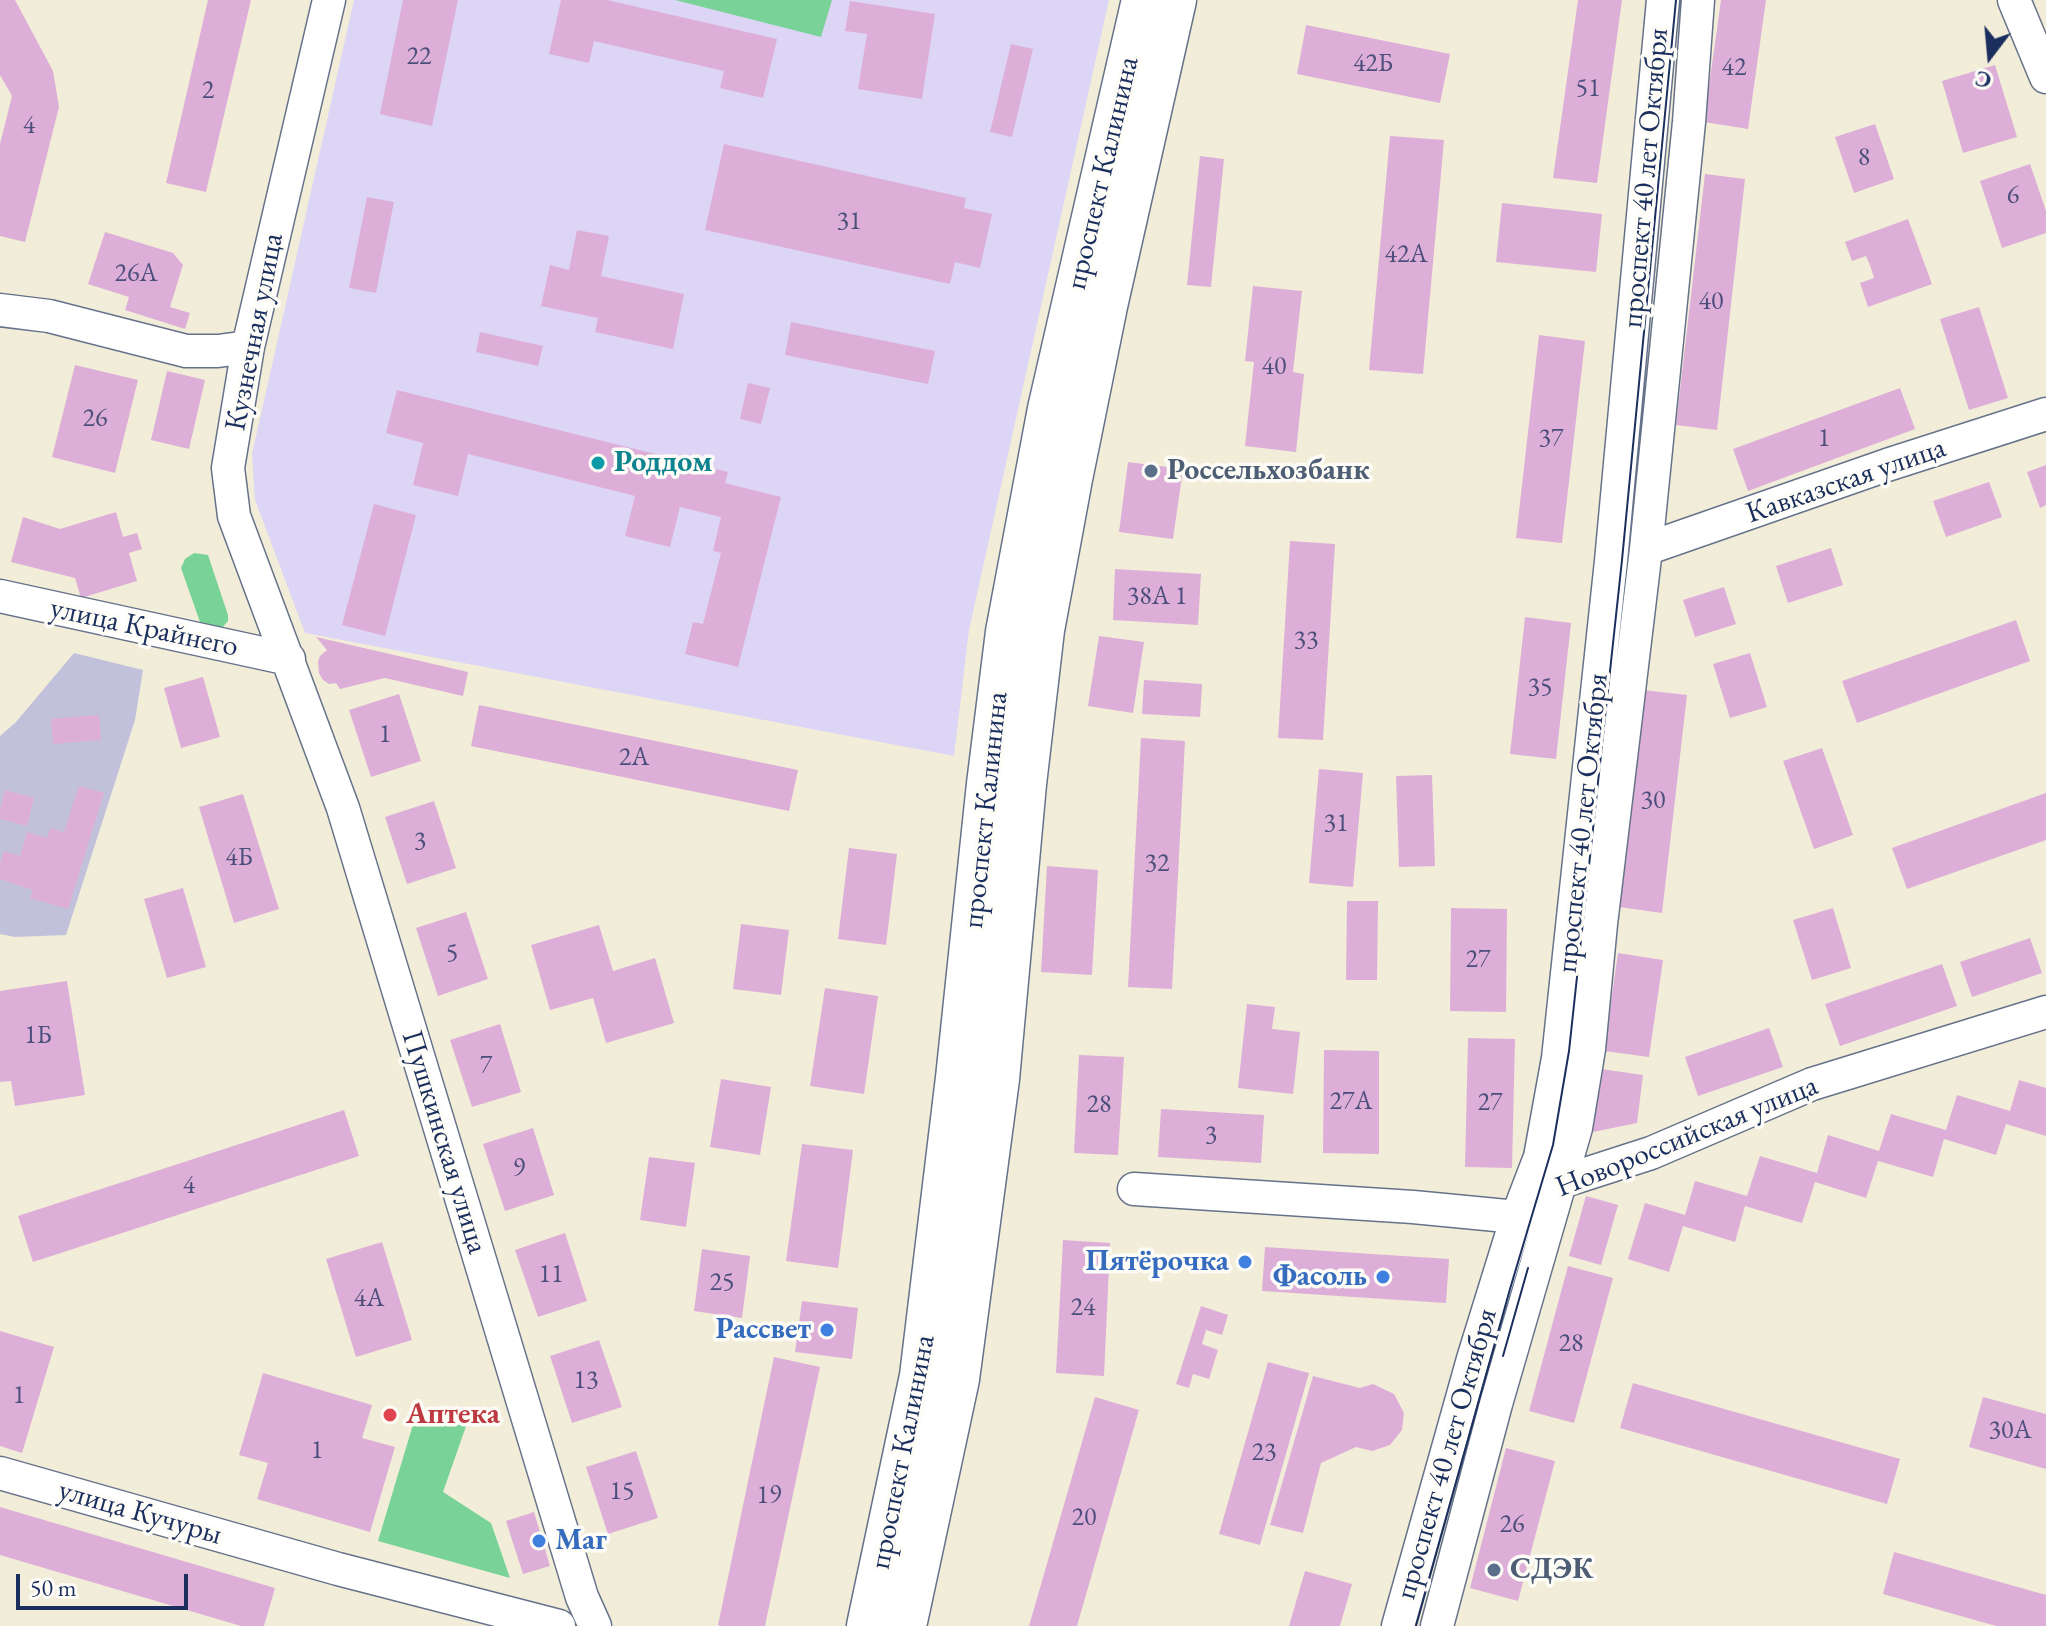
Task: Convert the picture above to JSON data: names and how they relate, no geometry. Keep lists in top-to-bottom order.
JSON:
{
  "streets": {
    "main road": ["проспект Калинина"],
    "street": [
      "проспект 40 лет Октября",
      "Кузнечная улица",
      "Кавказская улица",
      "улица Крайнего",
      "Новороссийская улица",
      "Пушкинская улица",
      "улица Кучуры"
    ]
  },
  "crossings": [
    ["проспект 40 лет Октября", "Кавказская улица"],
    ["проспект 40 лет Октября", "Новороссийская улица"],
    ["Кузнечная улица", "улица Крайнего"],
    ["Кузнечная улица", "Пушкинская улица"],
    ["улица Крайнего", "Пушкинская улица"]
  ],
  "places": [
    "Роддом",
    "Россельхозбанк",
    "Пятёрочка",
    "Фасоль",
    "Рассвет",
    "Аптека",
    "Маг",
    "СДЭК"
  ],
  "house_numbers": [
    "22",
    "42Б",
    "42",
    "51",
    "2",
    "4",
    "8",
    "6",
    "31",
    "42А",
    "26А",
    "40",
    "40",
    "26",
    "37",
    "1",
    "38А 1",
    "33",
    "35",
    "1",
    "2А",
    "30",
    "31",
    "3",
    "4Б",
    "32",
    "5",
    "27",
    "1Б",
    "7",
    "27А",
    "27",
    "28",
    "3",
    "9",
    "4",
    "11",
    "25",
    "4А",
    "24",
    "28",
    "13",
    "1",
    "30А",
    "1",
    "23",
    "15",
    "19",
    "20",
    "26"
  ],
  "scale_bar": "50 m",
  "north": "bottom"
}
